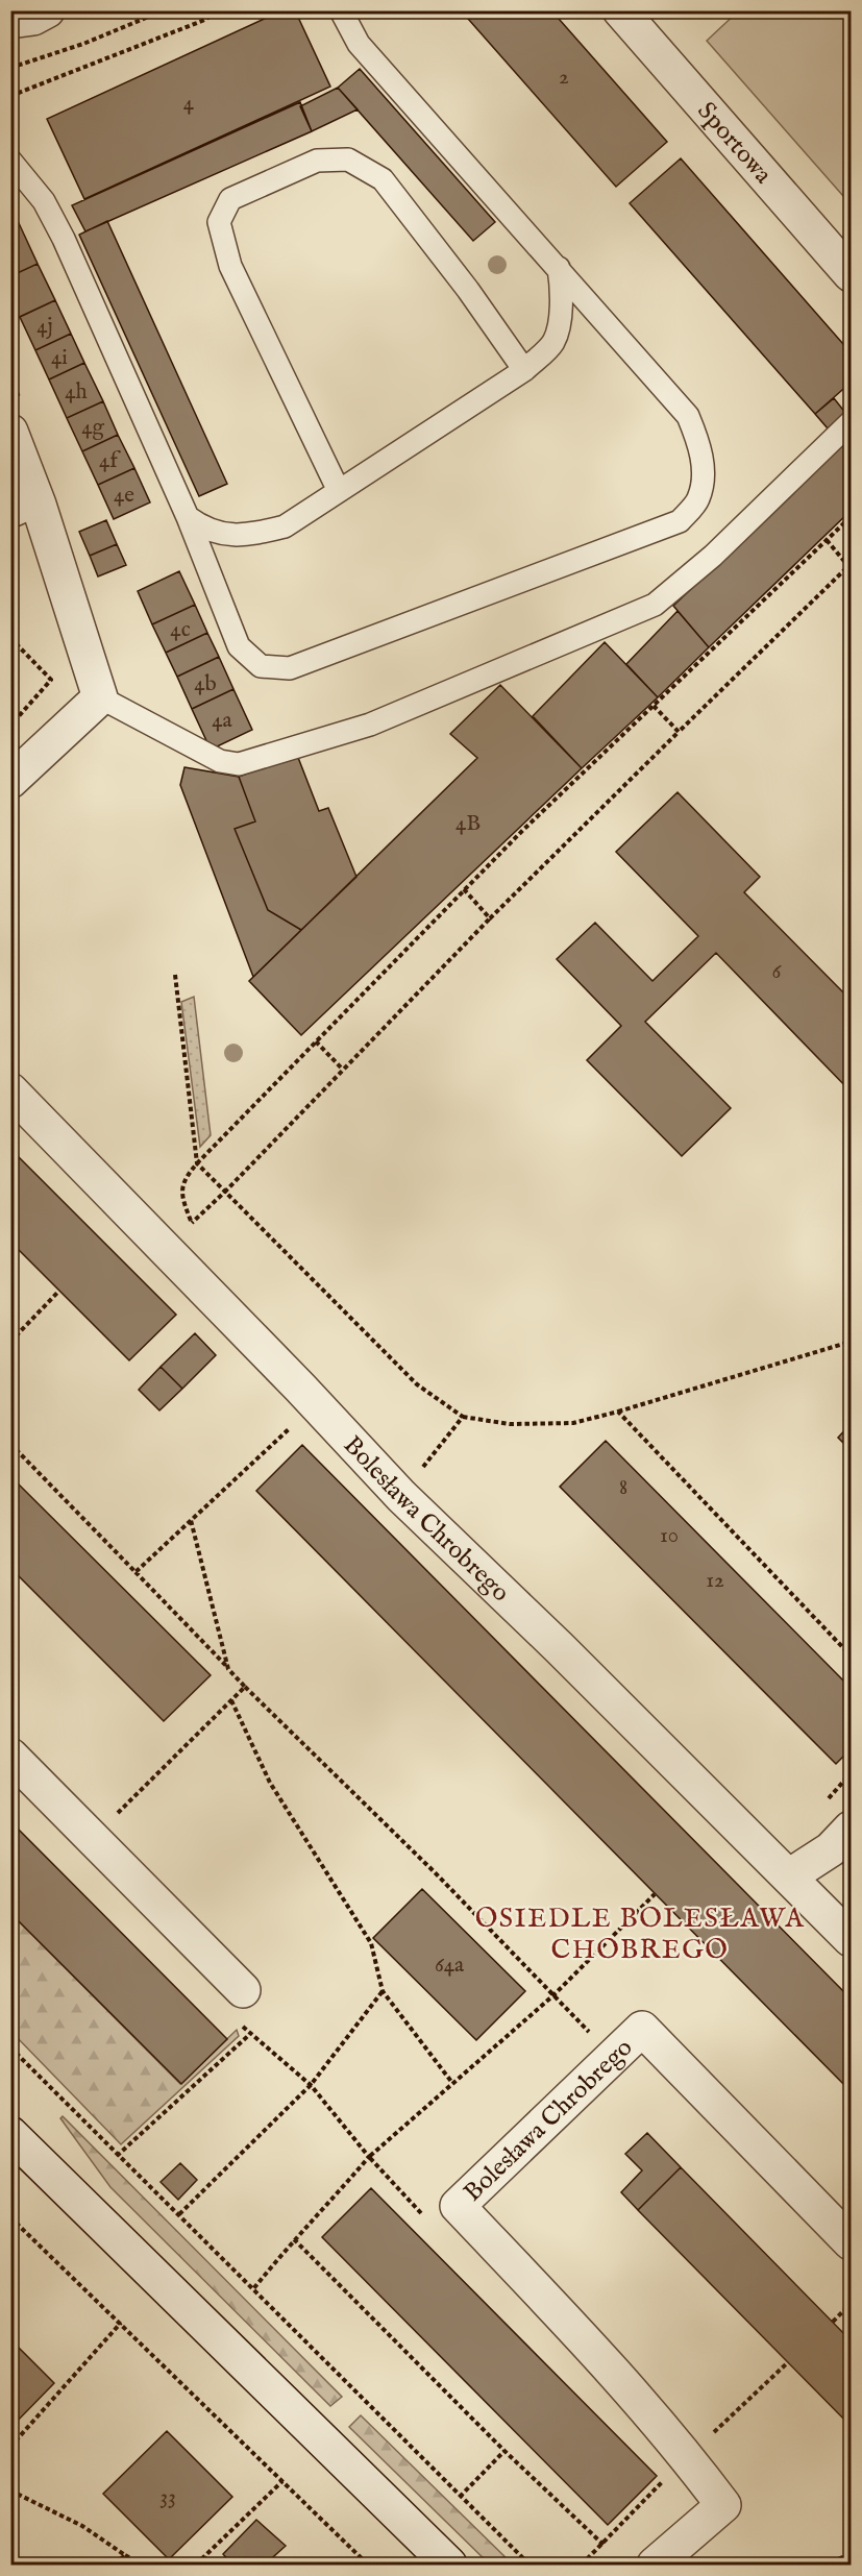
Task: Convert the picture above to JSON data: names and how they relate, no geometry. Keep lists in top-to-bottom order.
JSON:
{
  "streets": {
    "street": ["Sportowa", "Bolesława Chrobrego"]
  },
  "districts": ["OSIEDLE BOLESŁAWA CHOBREGO"],
  "house_numbers": [
    "2",
    "4",
    "4j",
    "4i",
    "4h",
    "4g",
    "4f",
    "4e",
    "4c",
    "4b",
    "4a",
    "4B",
    "6",
    "8",
    "10",
    "12",
    "64a",
    "33"
  ]
}
